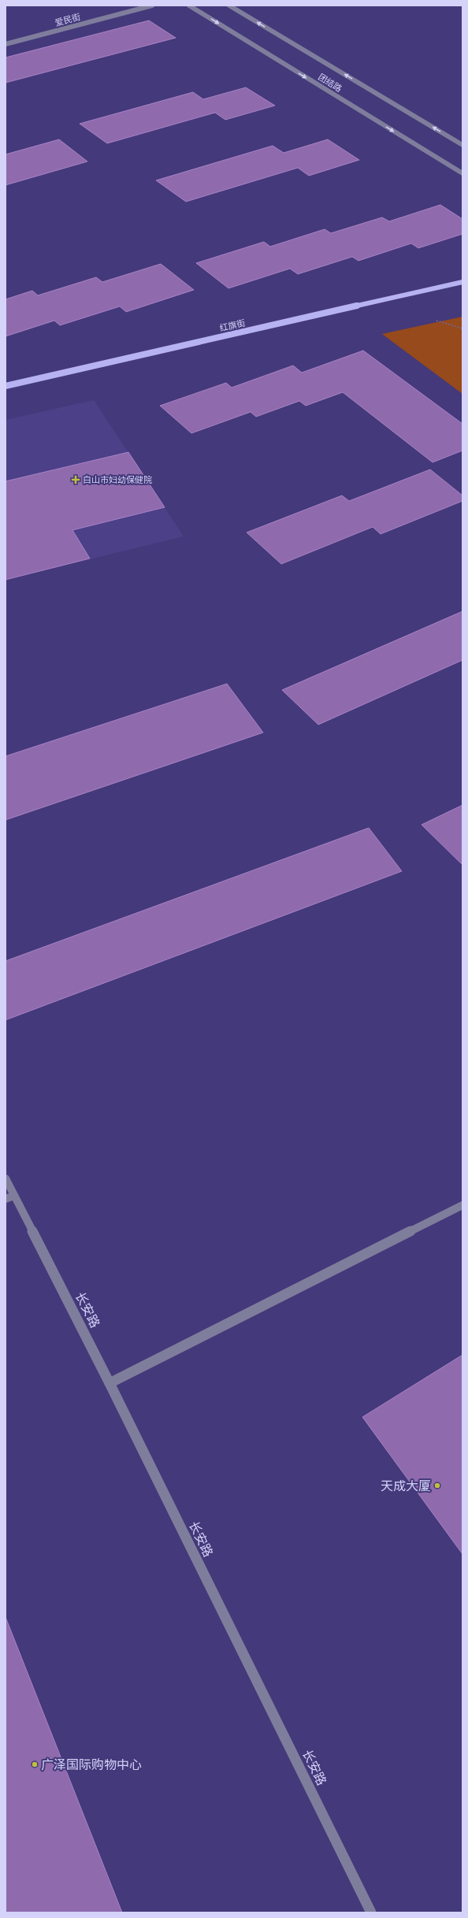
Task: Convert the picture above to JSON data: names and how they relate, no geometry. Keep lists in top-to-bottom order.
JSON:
{
  "streets": {
    "main road": ["红旗街"],
    "street": ["爱民街", "团结路", "长安路"]
  },
  "places": {
    "health": ["白山市妇幼保健院"],
    "other": ["天成大厦", "广泽国际购物中心"]
  }
}
